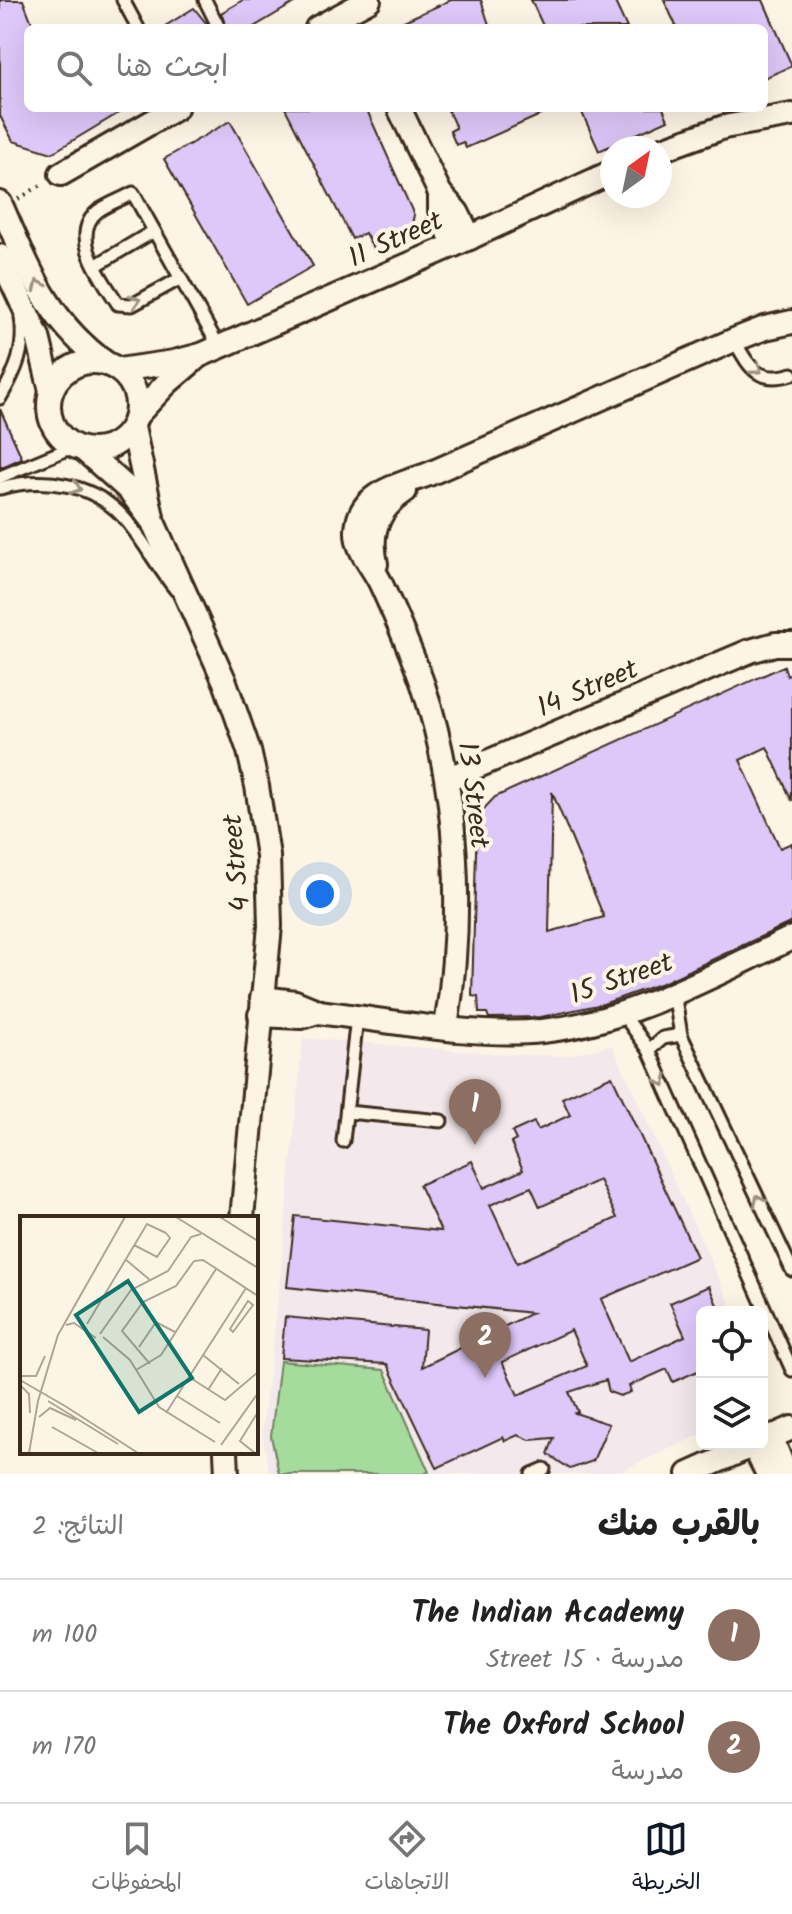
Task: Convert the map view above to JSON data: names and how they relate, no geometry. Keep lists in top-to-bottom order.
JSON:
{
  "streets": {
    "street": [
      "11 Street",
      "14 Street",
      "13 Street",
      "4 Street",
      "15 Street"
    ]
  },
  "crossings": [
    ["11 Street", "4 Street"],
    ["14 Street", "13 Street"],
    ["13 Street", "15 Street"],
    ["4 Street", "15 Street"]
  ],
  "north": "top right",
  "page": {
    "search": "ابحث هنا",
    "pins": ["1", "2"],
    "heading": ["بالقرب منك", "النتائج: 2"],
    "list": [
      {
        "mark": "1",
        "name": "The Indian Academy",
        "note": "مدرسة · 15 Street",
        "value": "100 m"
      },
      {
        "mark": "2",
        "name": "The Oxford School",
        "note": "مدرسة",
        "value": "170 m"
      }
    ],
    "nav": ["الخريطة", "الاتجاهات", "المحفوظات"]
  }
}
